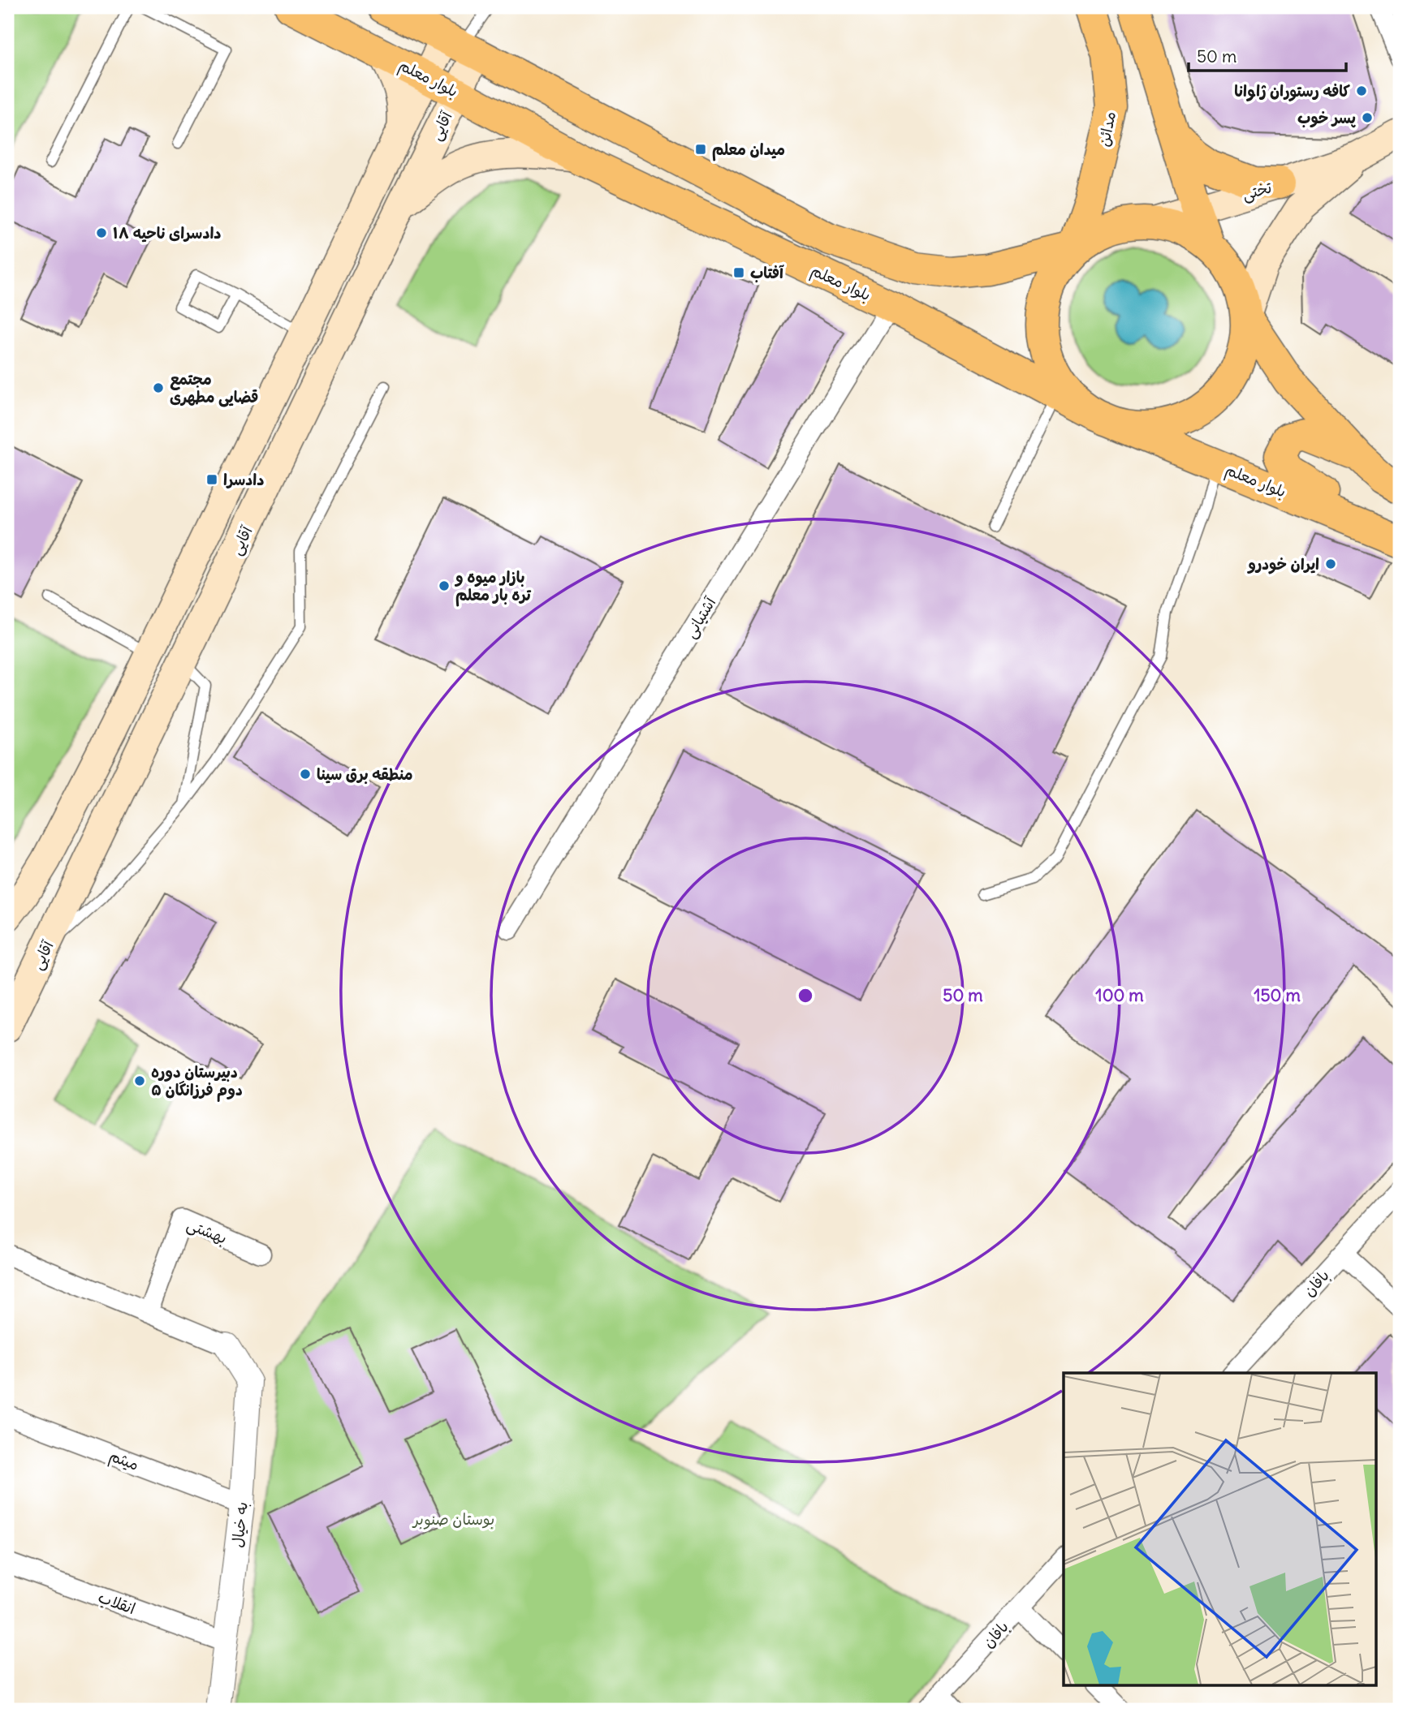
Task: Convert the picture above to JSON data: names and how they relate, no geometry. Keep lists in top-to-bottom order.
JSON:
{
  "streets": {
    "main road": [
      "بلوار معلم",
      "آقایی",
      "مدائن",
      "تختی"
    ],
    "street": [
      "آشتیانی",
      "بهشتی",
      "بافان",
      "میثم",
      "به خیال",
      "انقلاب"
    ]
  },
  "crossings": [
    ["بلوار معلم", "آقایی"],
    ["بلوار معلم", "آشتیانی"],
    ["میثم", "به خیال"],
    ["به خیال", "انقلاب"]
  ],
  "parks": ["بوستان صنوبر"],
  "places": {
    "other": [
      "کافه رستوران ژاوانا",
      "پسر خوب",
      "دادسرای ناحیه ۱۸",
      "مجتمع قضایی مطهری",
      "ایران خودرو",
      "بازار میوه و تره بار معلم",
      "منطقه برق سینا",
      "دبیرستان دوره دوم فرزانگان ۵"
    ],
    "transit": ["میدان معلم", "آفتاب", "دادسرا"]
  },
  "scale_bar": "50 m",
  "rings": ["50 m", "100 m", "150 m"]
}
